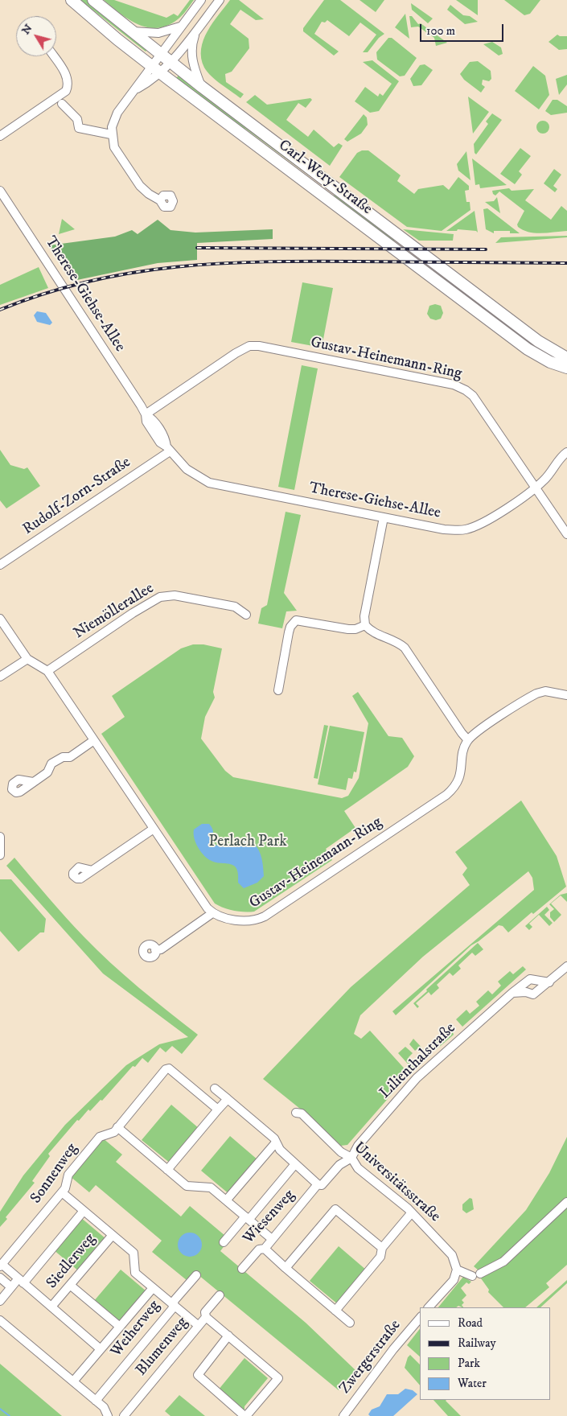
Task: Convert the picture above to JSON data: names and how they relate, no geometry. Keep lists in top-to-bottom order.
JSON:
{
  "streets": {
    "main road": ["Carl-Wery-Straße"],
    "street": [
      "Therese-Giehse-Allee",
      "Gustav-Heinemann-Ring",
      "Rudolf-Zorn-Straße",
      "Niemöllerallee",
      "Lilienthalstraße",
      "Sonnenweg",
      "Universitätsstraße",
      "Wiesenweg",
      "Siedlerweg",
      "Weiherweg",
      "Blumenweg",
      "Zwergerstraße"
    ]
  },
  "crossings": [
    ["Therese-Giehse-Allee", "Gustav-Heinemann-Ring"],
    ["Therese-Giehse-Allee", "Rudolf-Zorn-Straße"],
    ["Lilienthalstraße", "Universitätsstraße"],
    ["Lilienthalstraße", "Wiesenweg"],
    ["Sonnenweg", "Siedlerweg"],
    ["Universitätsstraße", "Wiesenweg"]
  ],
  "parks": ["Perlach Park"],
  "legend": [
    "Road",
    "Railway",
    "Park",
    "Water"
  ],
  "scale_bar": "100 m",
  "north": "top left"
}
